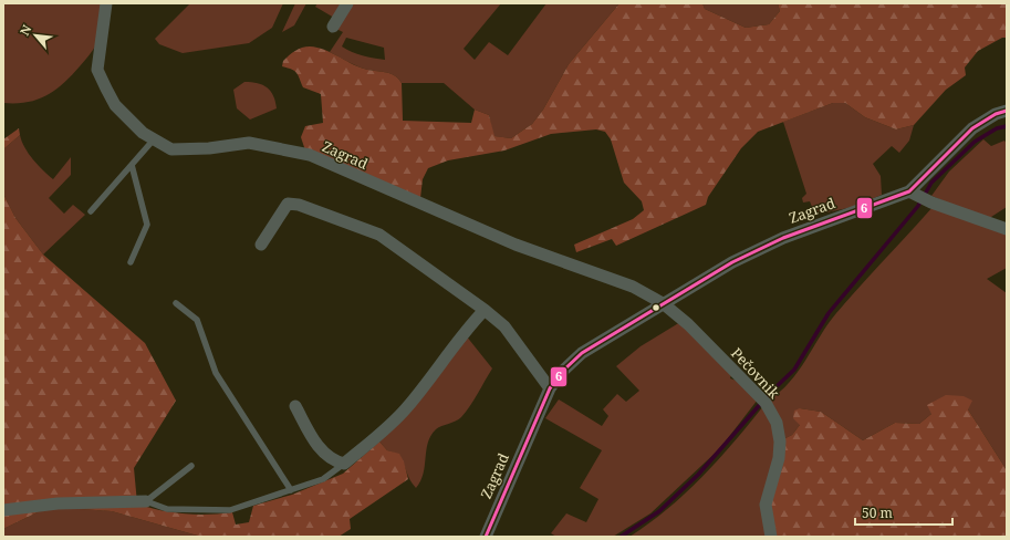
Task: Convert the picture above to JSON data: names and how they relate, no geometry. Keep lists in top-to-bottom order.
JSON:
{
  "streets": {
    "street": ["Zagrad", "Pečovnik"]
  },
  "crossings": [
    ["Zagrad", "Pečovnik"]
  ],
  "lines": ["transit line 6"],
  "scale_bar": "50 m",
  "north": "top left"
}
